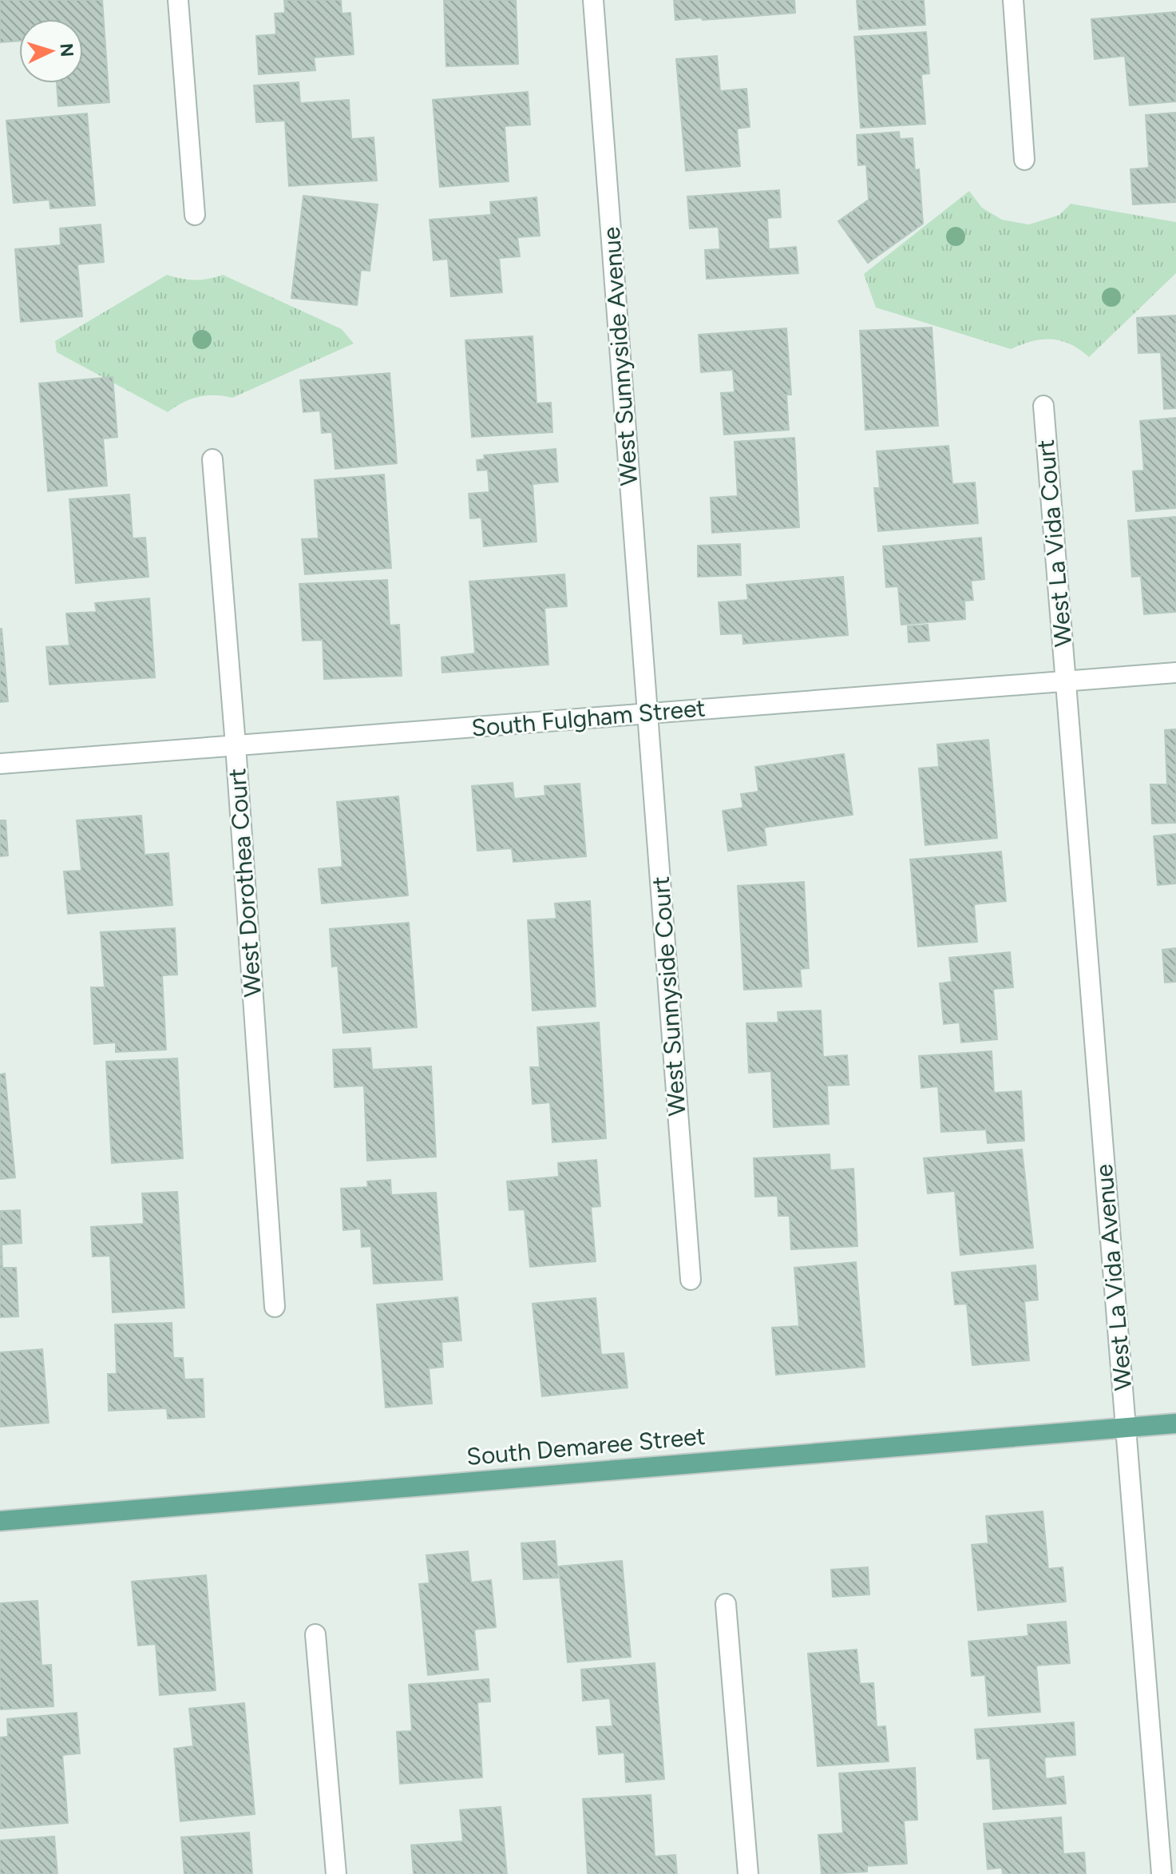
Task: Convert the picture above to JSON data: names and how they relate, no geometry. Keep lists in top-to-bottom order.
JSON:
{
  "streets": {
    "main road": ["South Demaree Street"],
    "street": [
      "West Sunnyside Avenue",
      "West La Vida Court",
      "South Fulgham Street",
      "West Dorothea Court",
      "West Sunnyside Court",
      "West La Vida Avenue"
    ]
  },
  "crossings": [
    ["West Sunnyside Avenue", "South Fulgham Street"],
    ["West Sunnyside Avenue", "West Sunnyside Court"],
    ["West La Vida Court", "South Fulgham Street"],
    ["West La Vida Court", "West La Vida Avenue"],
    ["South Fulgham Street", "West Dorothea Court"],
    ["South Fulgham Street", "West Sunnyside Court"],
    ["South Fulgham Street", "West La Vida Avenue"],
    ["West La Vida Avenue", "South Demaree Street"]
  ],
  "north": "right"
}
